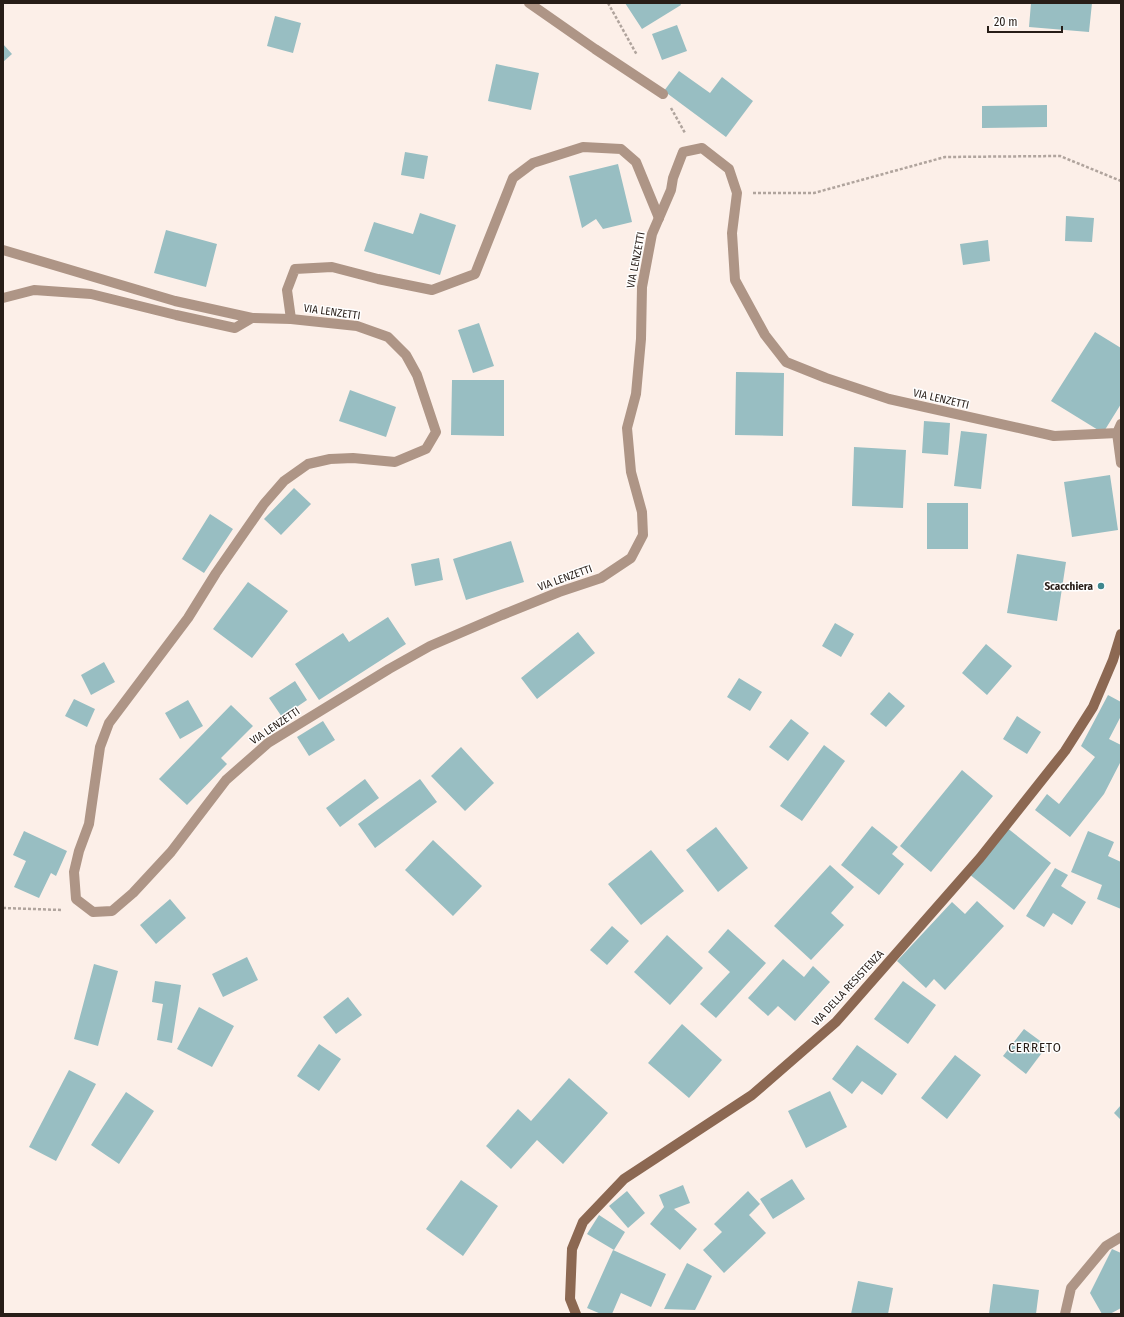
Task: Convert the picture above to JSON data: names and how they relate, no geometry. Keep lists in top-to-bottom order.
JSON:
{
  "streets": {
    "street": ["VIA LENZETTI", "VIA DELLA RESISTENZA"]
  },
  "districts": ["CERRETO"],
  "places": ["Scacchiera"],
  "scale_bar": "20 m"
}
